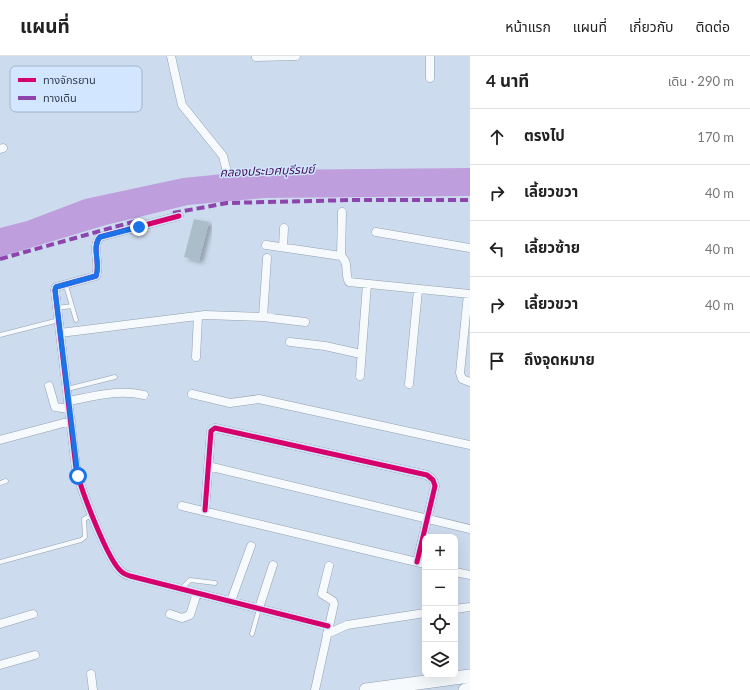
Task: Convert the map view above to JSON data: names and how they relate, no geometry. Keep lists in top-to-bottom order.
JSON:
{
  "water": ["คลองประเวศบุรีรมย์"],
  "legend": ["ทางจักรยาน", "ทางเดิน"],
  "page": {
    "header": "แผนที่",
    "nav": [
      "หน้าแรก",
      "แผนที่",
      "เกี่ยวกับ",
      "ติดต่อ"
    ],
    "heading": ["4 นาที", "เดิน · 290 m"],
    "list": [
      ["ตรงไป", "170 m"],
      ["เลี้ยวขวา", "40 m"],
      ["เลี้ยวซ้าย", "40 m"],
      ["เลี้ยวขวา", "40 m"],
      "ถึงจุดหมาย"
    ],
    "map_buttons": ["+", "−"]
  }
}
